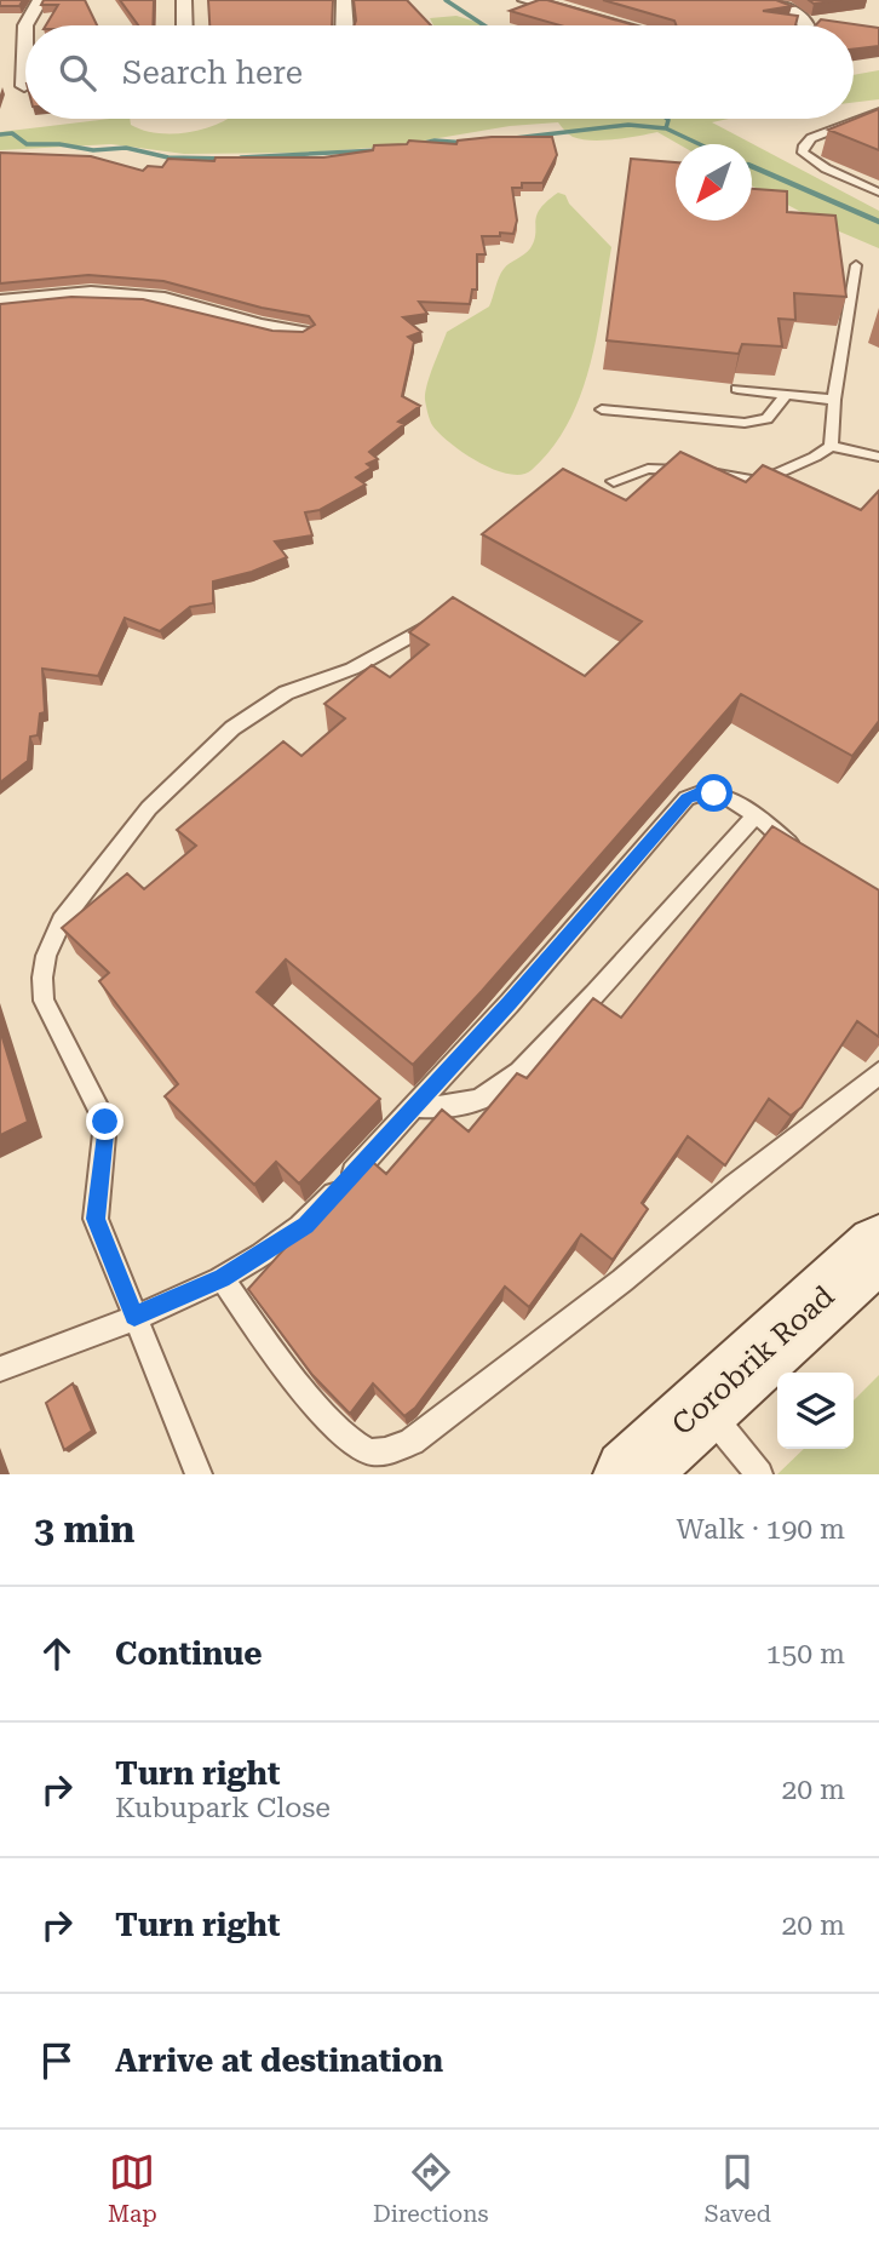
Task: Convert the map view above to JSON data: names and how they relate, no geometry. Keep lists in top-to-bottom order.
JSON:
{
  "streets": {
    "street": ["Corobrik Road"]
  },
  "north": "bottom left",
  "page": {
    "search": "Search here",
    "heading": ["3 min", "Walk · 190 m"],
    "list": [
      ["Continue", "150 m"],
      ["Turn right", "Kubupark Close", "20 m"],
      ["Turn right", "20 m"],
      "Arrive at destination"
    ],
    "nav": ["Map", "Directions", "Saved"]
  }
}
